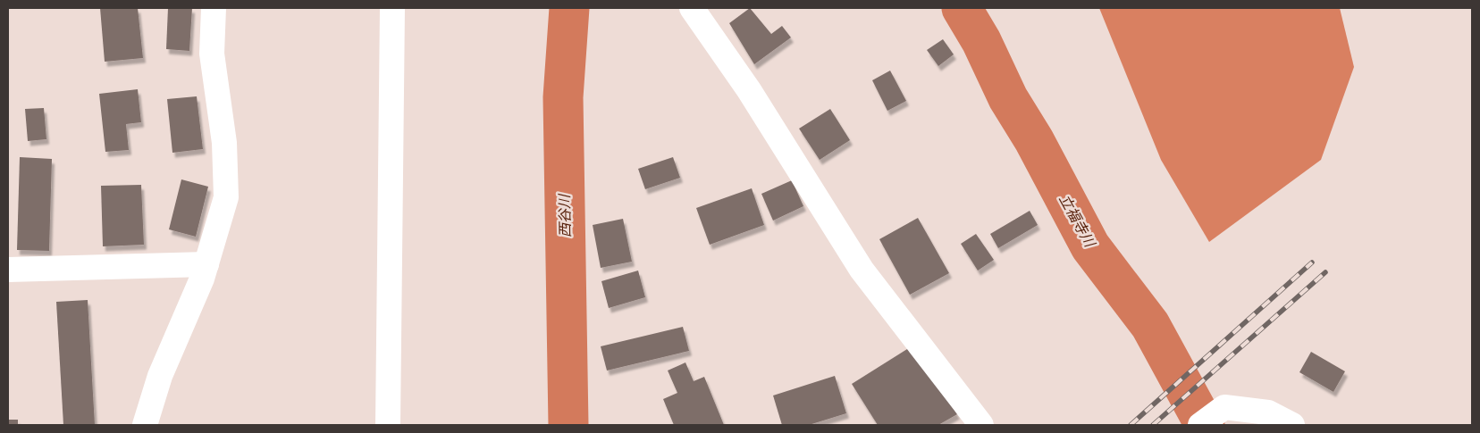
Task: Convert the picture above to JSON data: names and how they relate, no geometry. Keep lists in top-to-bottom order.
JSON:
{
  "water": ["西谷川", "立福寺川"]
}
